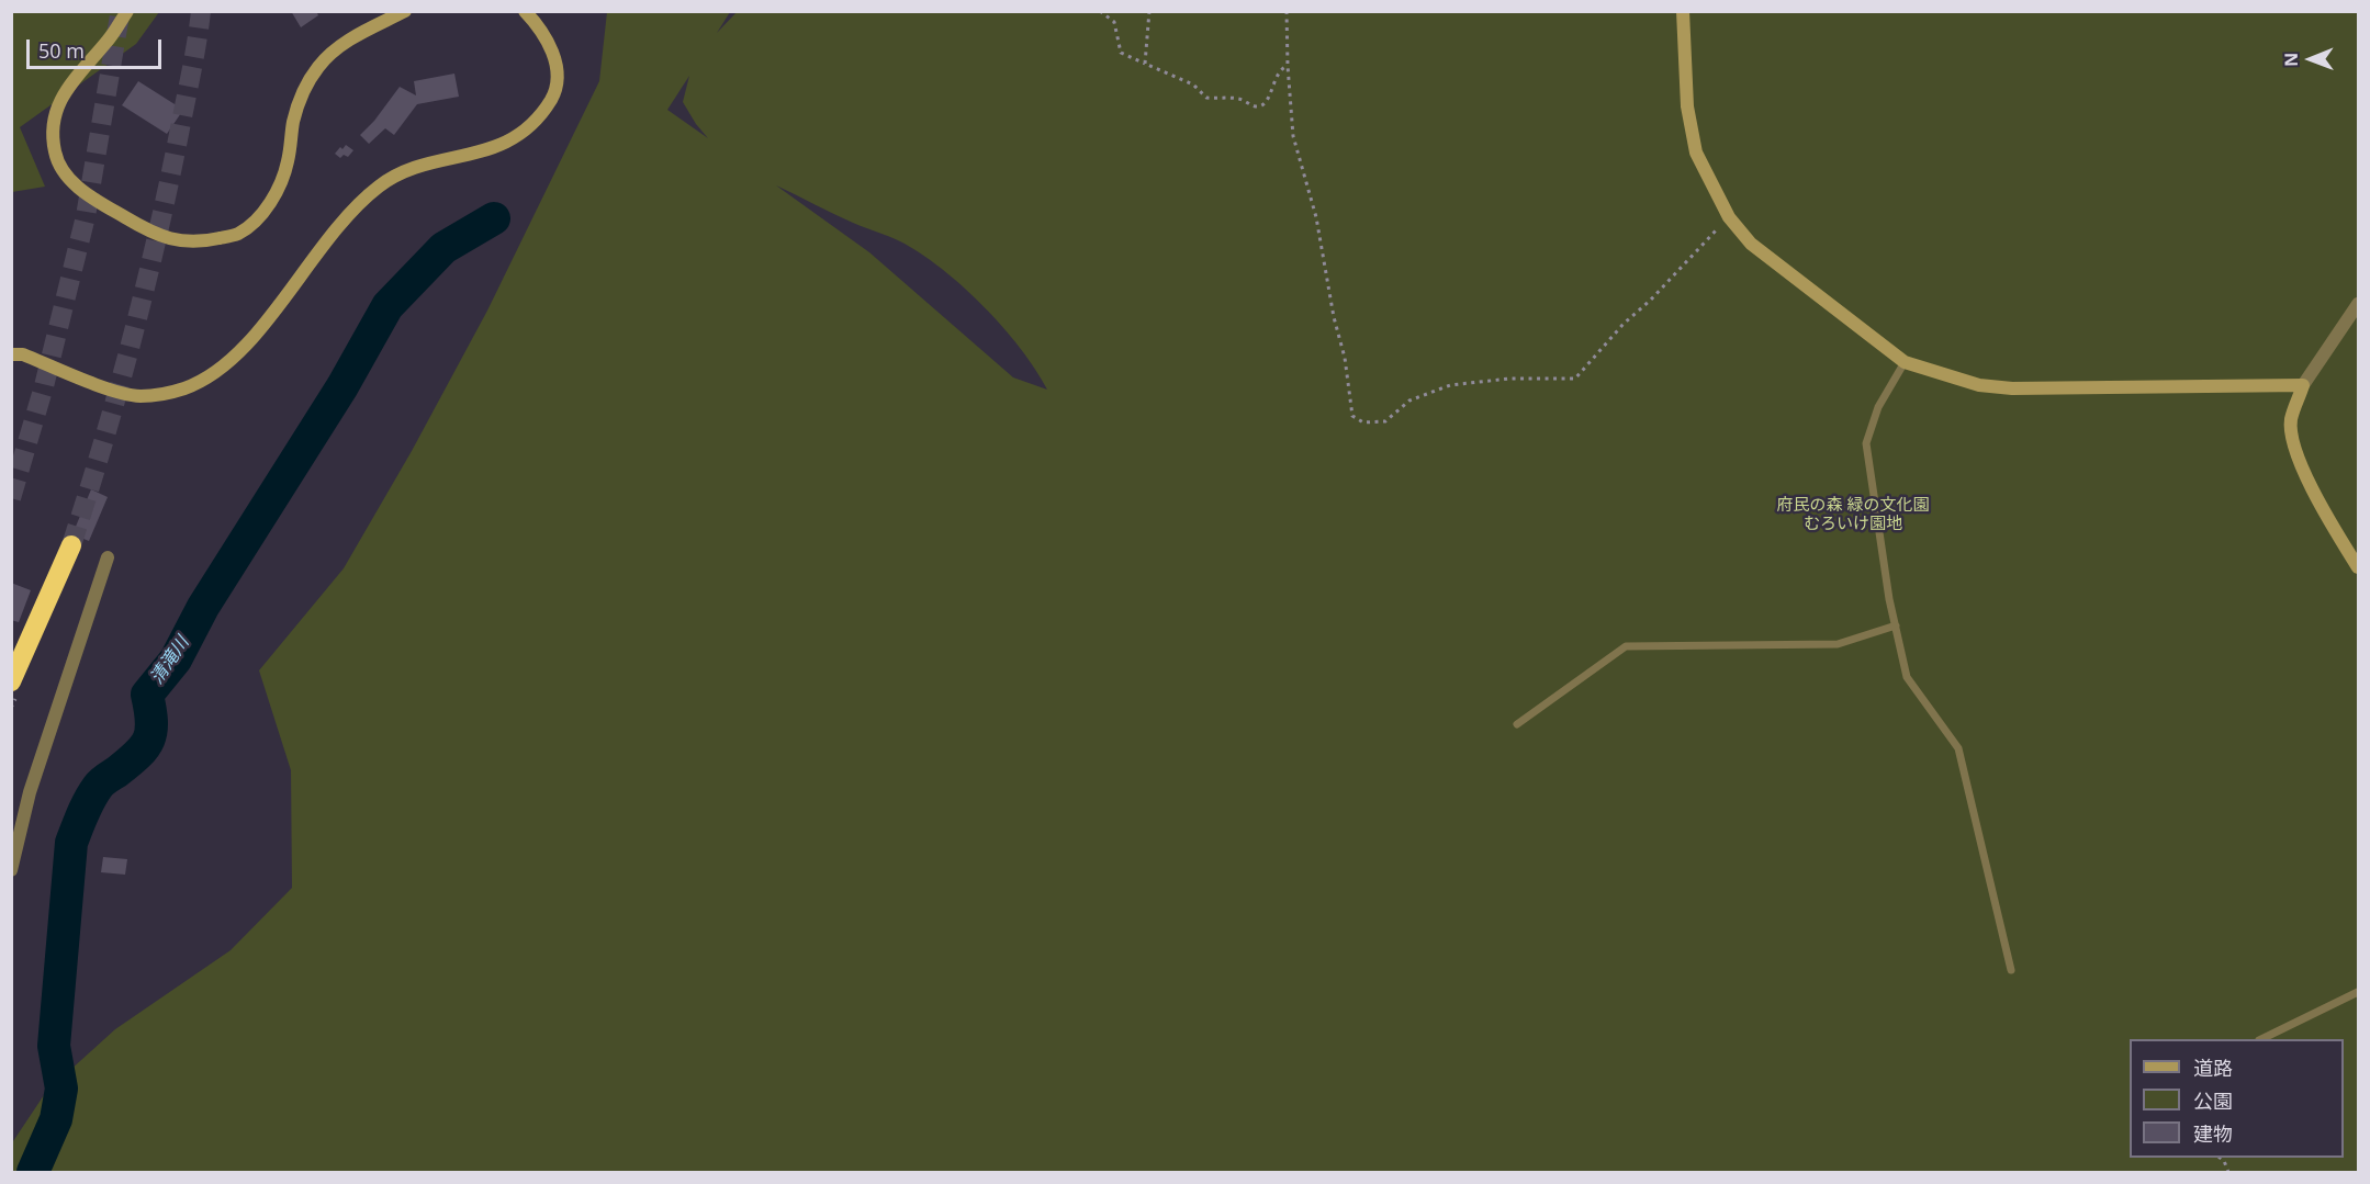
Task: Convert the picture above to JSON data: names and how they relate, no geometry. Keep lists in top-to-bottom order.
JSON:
{
  "water": ["清滝川"],
  "parks": ["府民の森 緑の文化園 むろいけ園地"],
  "legend": ["道路", "公園", "建物"],
  "scale_bar": "50 m",
  "north": "left"
}
